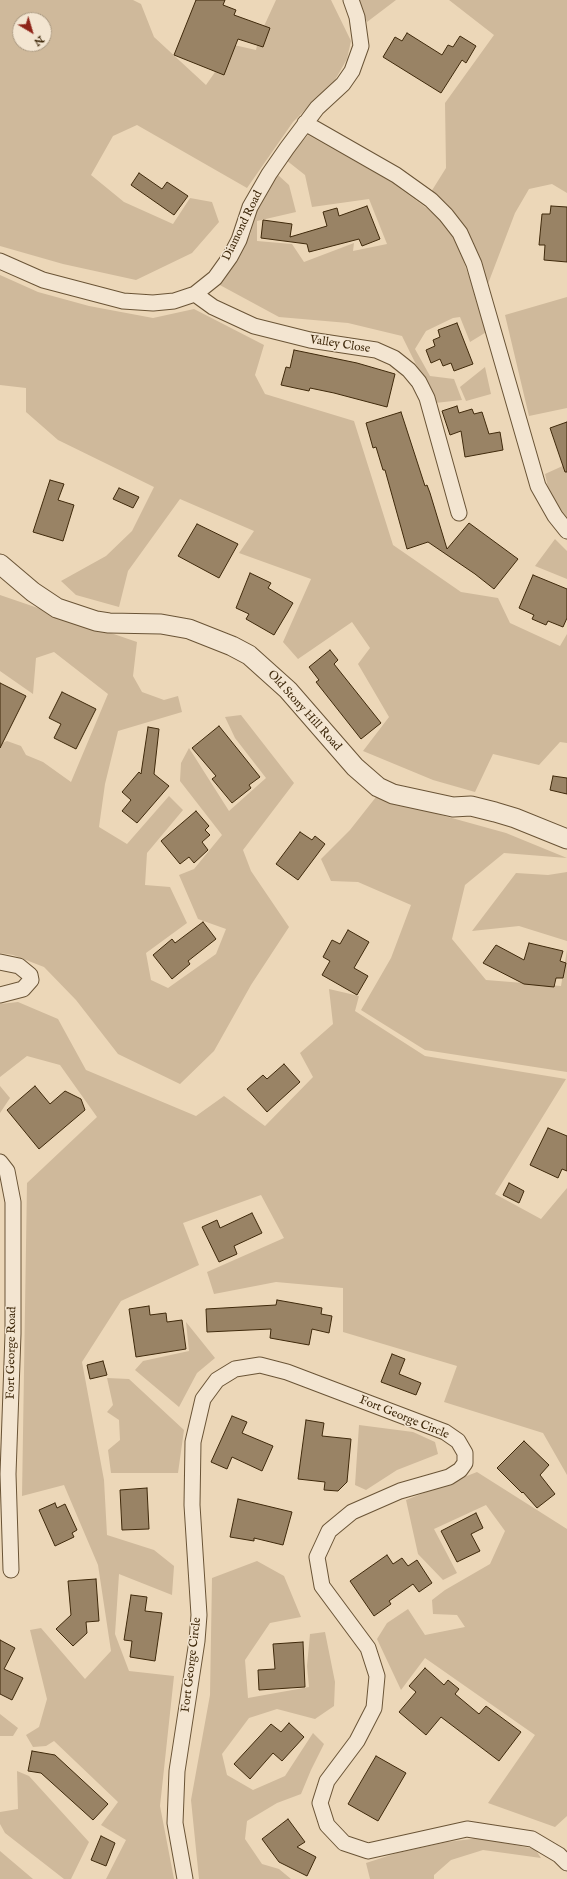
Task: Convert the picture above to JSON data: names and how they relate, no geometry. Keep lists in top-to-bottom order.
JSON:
{
  "streets": {
    "street": [
      "Diamond Road",
      "Valley Close",
      "Old Stony Hill Road",
      "Fort George Road",
      "Fort George Circle"
    ]
  },
  "crossings": [
    ["Diamond Road", "Valley Close"]
  ],
  "north": "bottom right"
}
